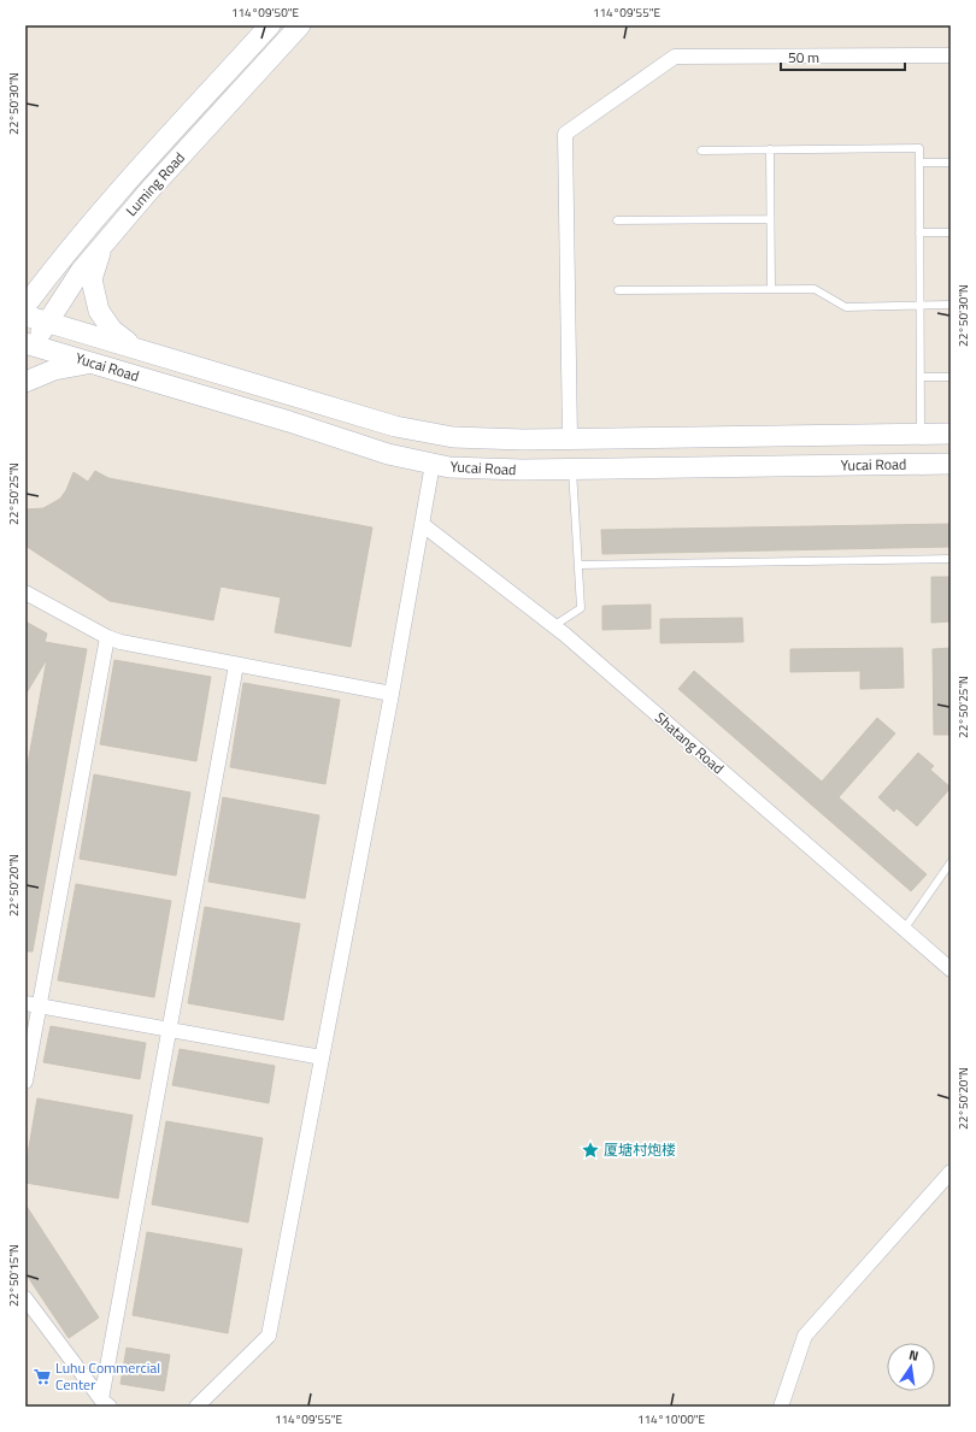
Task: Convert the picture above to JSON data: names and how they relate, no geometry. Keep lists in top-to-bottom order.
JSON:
{
  "streets": {
    "main road": ["Luming Road", "Yucai Road"],
    "street": ["Shatang Road"]
  },
  "crossings": [
    ["Luming Road", "Yucai Road"]
  ],
  "places": {
    "place": ["厦塘村炮楼"],
    "supermarket": ["Luhu Commercial Center"]
  },
  "scale_bar": "50 m",
  "north": "top",
  "coordinates": [
    "114°09'50\"E",
    "114°09'55\"E",
    "22°50'30\"N",
    "22°50'25\"N",
    "22°50'20\"N",
    "22°50'15\"N",
    "114°10'00\"E"
  ]
}
